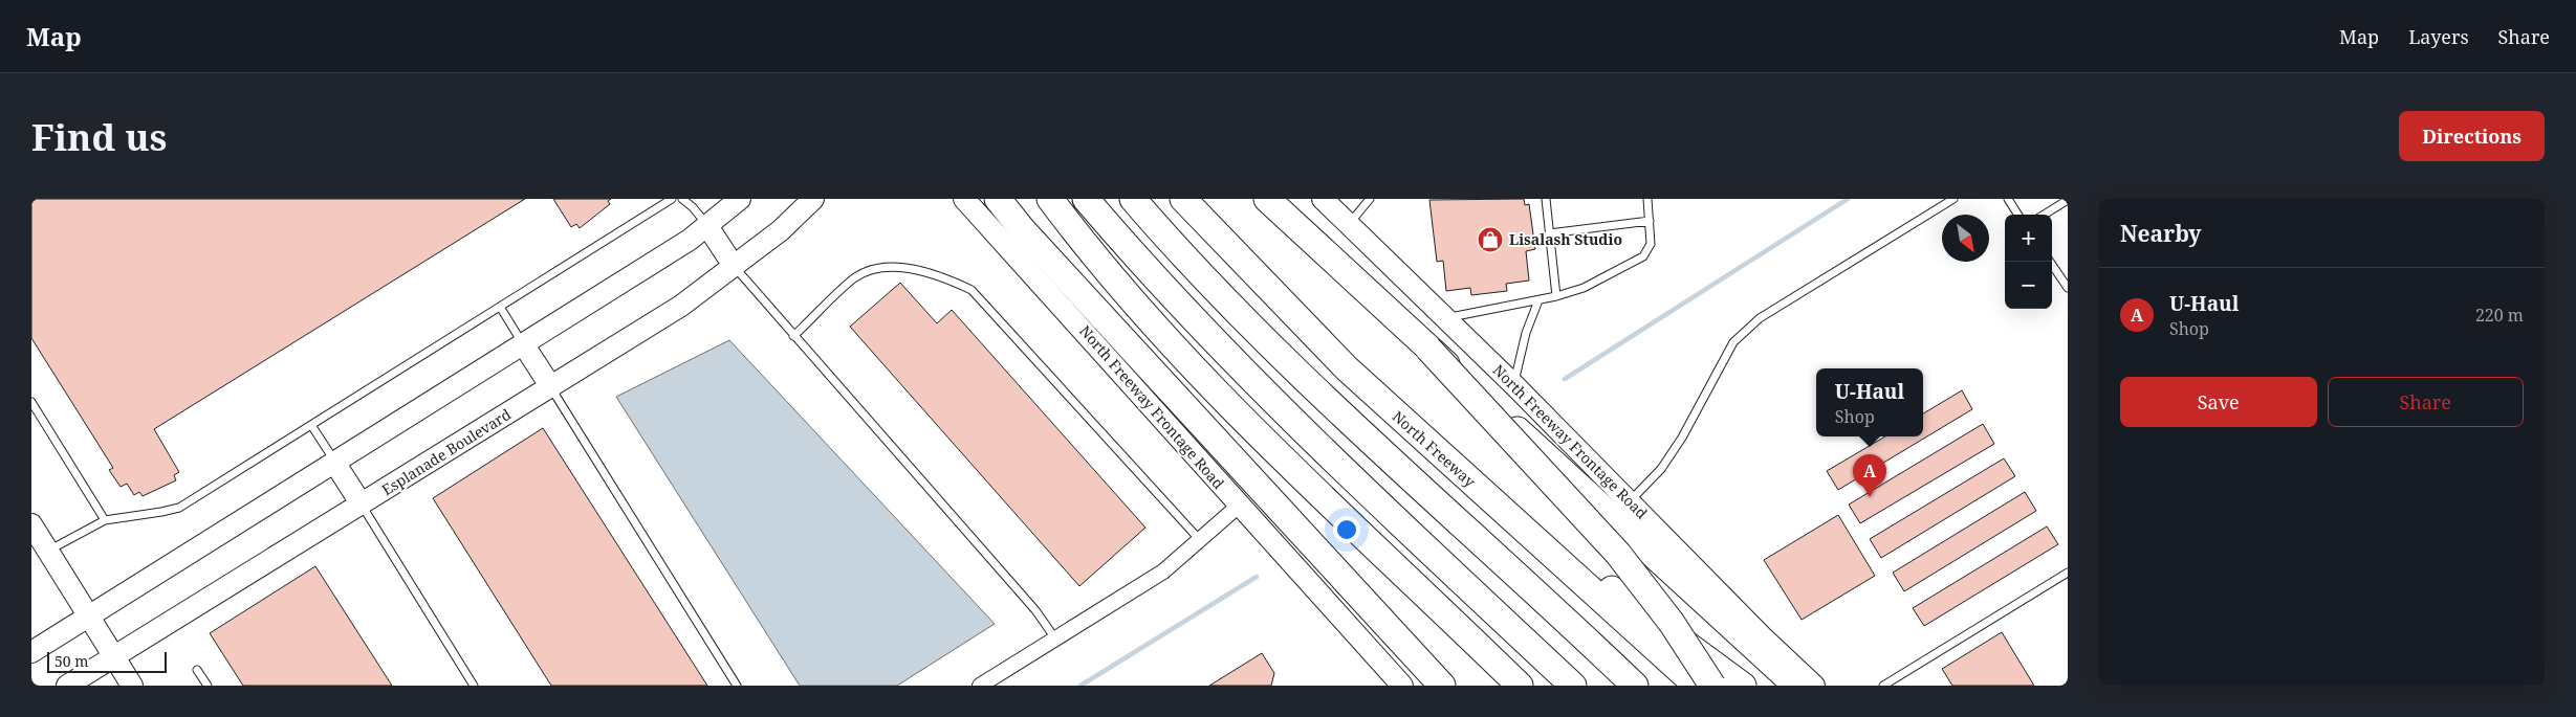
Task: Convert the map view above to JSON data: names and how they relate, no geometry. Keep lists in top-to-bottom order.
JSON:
{
  "streets": {
    "highway": ["North Freeway"],
    "street": ["North Freeway Frontage Road", "Esplanade Boulevard"]
  },
  "places": {
    "shop": ["Lisalash Studio"]
  },
  "scale_bar": "50 m",
  "north": "bottom right",
  "page": {
    "header": "Map",
    "nav": ["Map", "Layers", "Share"],
    "buttons": [
      "Directions",
      ["Save", "Share"]
    ],
    "title": "Find us",
    "heading": "Nearby",
    "map_buttons": ["+", "−"],
    "list": [
      {
        "mark": "A",
        "name": "U-Haul",
        "note": "Shop",
        "value": "220 m"
      }
    ],
    "popup": ["U-Haul", "Shop"],
    "pins": "A",
    "scale": "50 m"
  }
}
